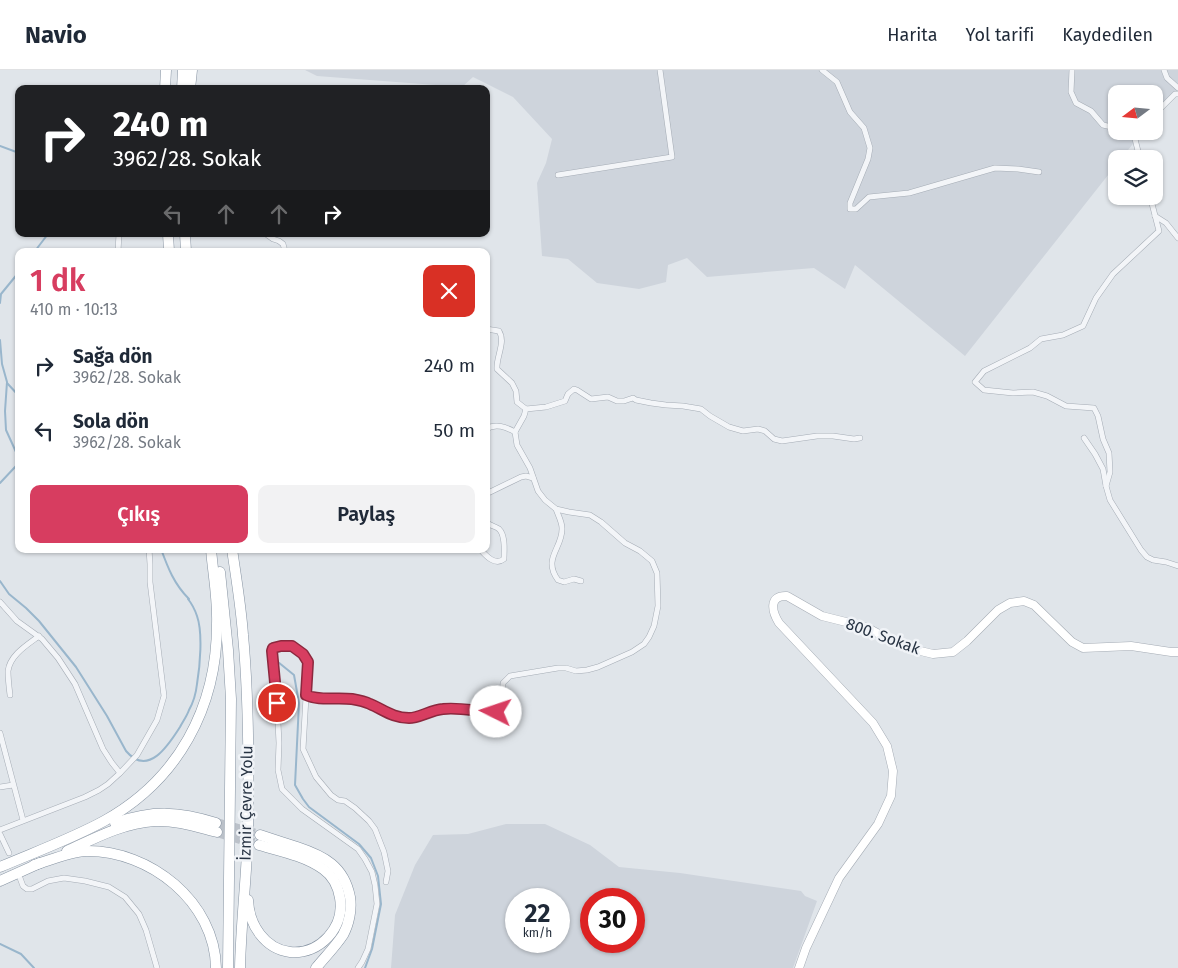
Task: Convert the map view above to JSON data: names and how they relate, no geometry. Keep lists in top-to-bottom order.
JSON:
{
  "streets": {
    "highway": ["İzmir Çevre Yolu"],
    "main road": ["800. Sokak"]
  },
  "north": "left",
  "page": {
    "header": "Navio",
    "nav": ["Harita", "Yol tarifi", "Kaydedilen"],
    "turn": ["240 m", "3962/28. Sokak"],
    "heading": ["1 dk", "410 m · 10:13"],
    "list": [
      {
        "name": "Sağa dön",
        "note": "3962/28. Sokak",
        "value": "240 m"
      },
      {
        "name": "Sola dön",
        "note": "3962/28. Sokak",
        "value": "50 m"
      }
    ],
    "buttons": ["Çıkış", "Paylaş"],
    "speed": "22 km/h",
    "limit": "30"
  }
}
